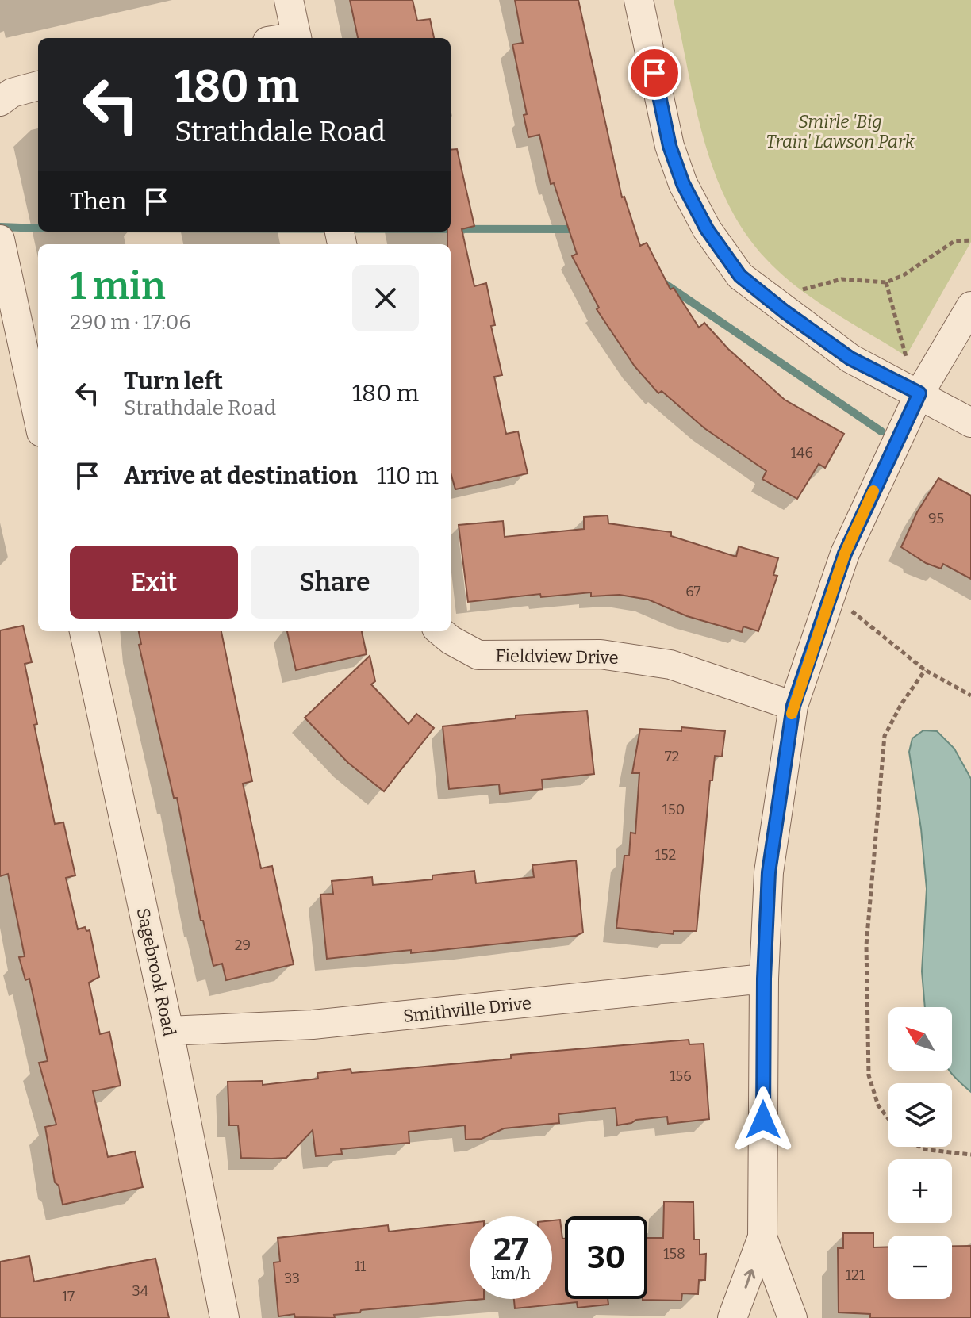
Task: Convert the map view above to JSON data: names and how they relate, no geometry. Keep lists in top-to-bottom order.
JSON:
{
  "streets": {
    "street": ["Fieldview Drive", "Sagebrook Road", "Smithville Drive"]
  },
  "crossings": [
    ["Sagebrook Road", "Smithville Drive"]
  ],
  "parks": ["Smirle 'Big Train' Lawson Park"],
  "house_numbers": [
    "146",
    "95",
    "67",
    "72",
    "150",
    "152",
    "29",
    "156",
    "158",
    "11",
    "121",
    "33",
    "34",
    "17"
  ],
  "north": "top left",
  "page": {
    "turn": ["180 m", "Strathdale Road"],
    "then": "Then",
    "heading": ["1 min", "290 m · 17:06"],
    "list": [
      {
        "name": "Turn left",
        "note": "Strathdale Road",
        "value": "180 m"
      },
      {
        "name": "Arrive at destination",
        "value": "110 m"
      }
    ],
    "buttons": ["Exit", "Share"],
    "map_buttons": ["+", "−"],
    "speed": "27 km/h",
    "limit": "30"
  }
}
